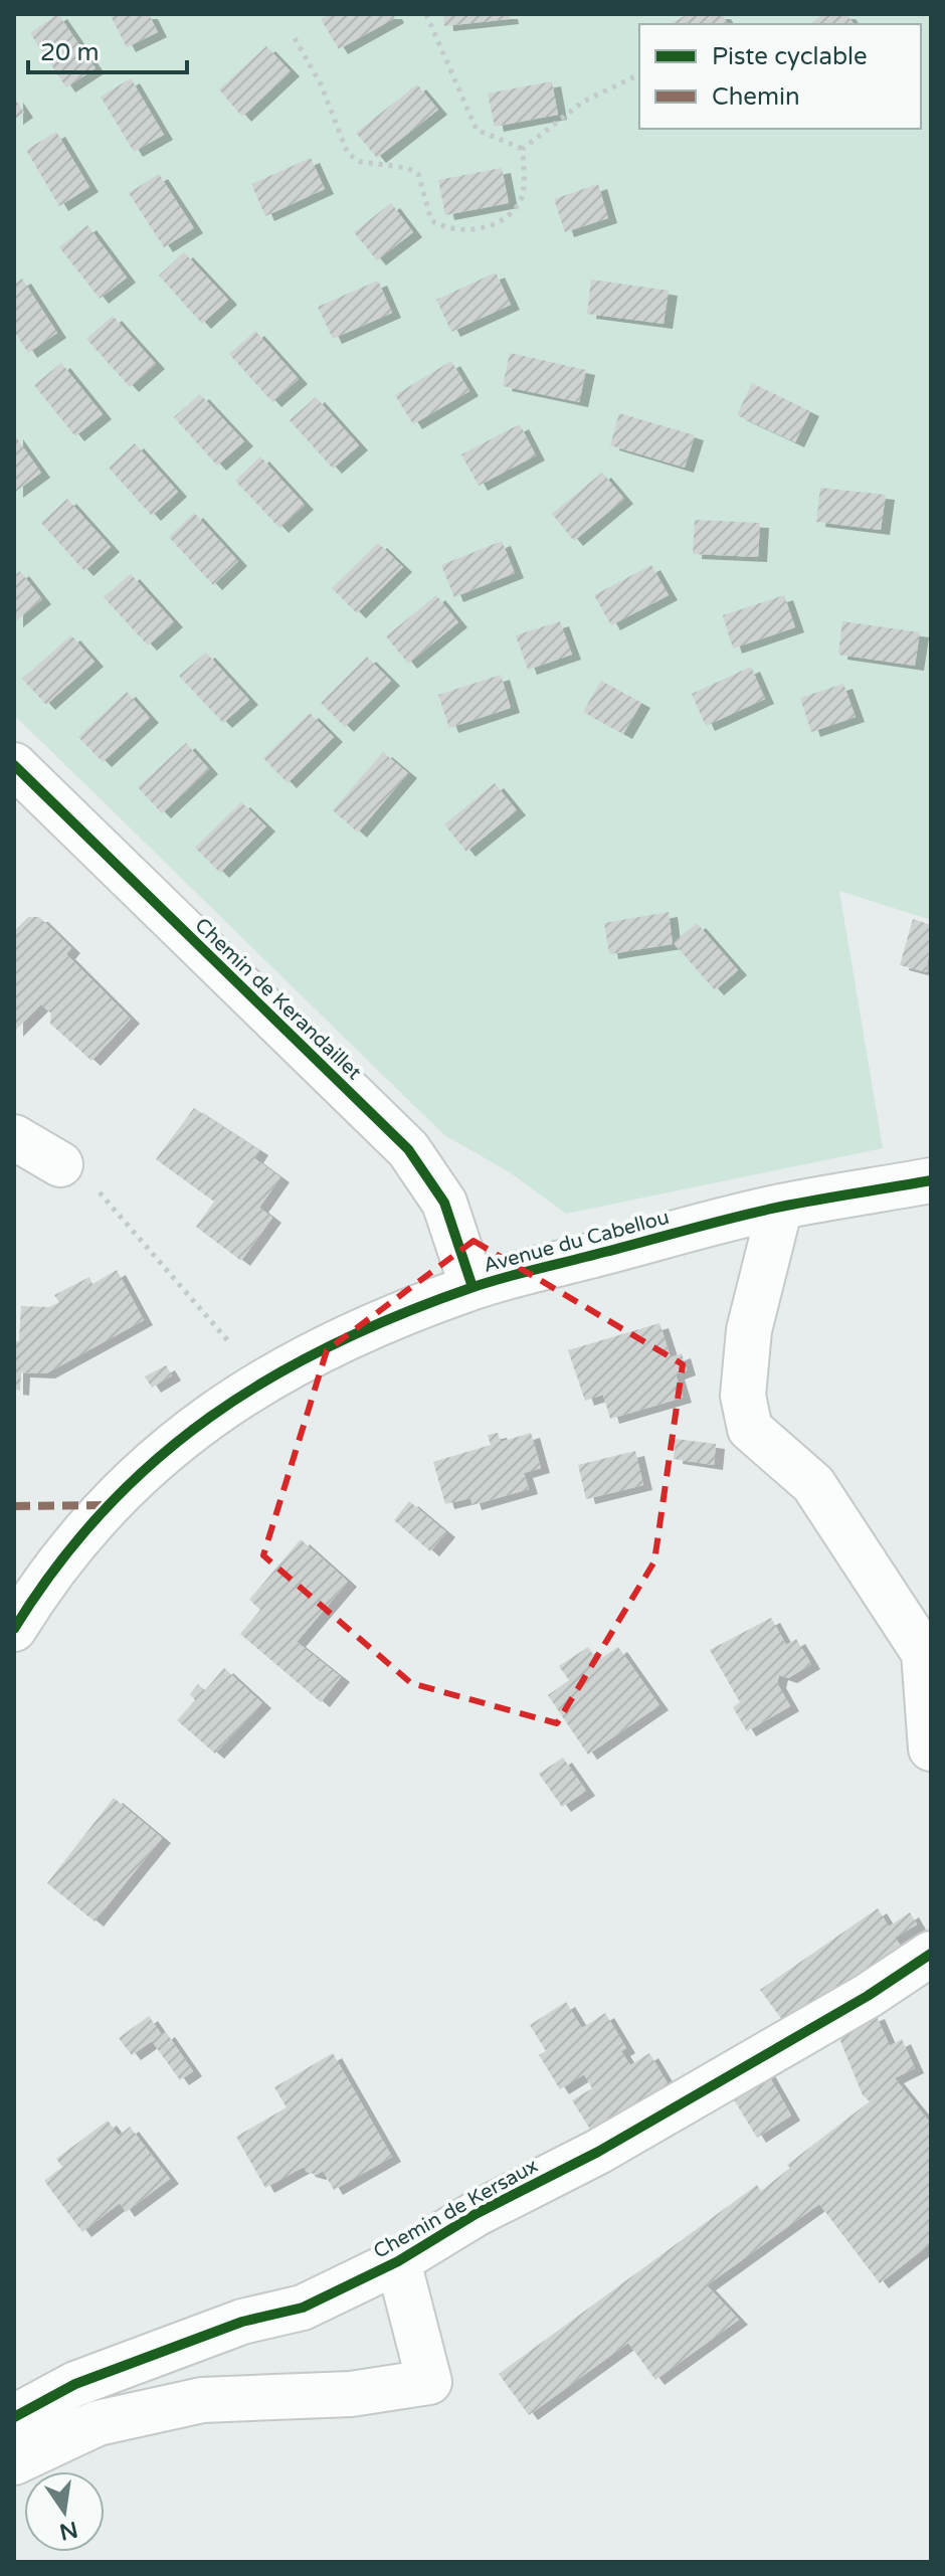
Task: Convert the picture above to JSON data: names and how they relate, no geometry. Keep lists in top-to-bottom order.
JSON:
{
  "streets": {
    "street": ["Chemin de Kerandaillet", "Avenue du Cabellou", "Chemin de Kersaux"]
  },
  "crossings": [
    ["Chemin de Kerandaillet", "Avenue du Cabellou"]
  ],
  "legend": ["Piste cyclable", "Chemin"],
  "scale_bar": "20 m",
  "north": "bottom"
}
